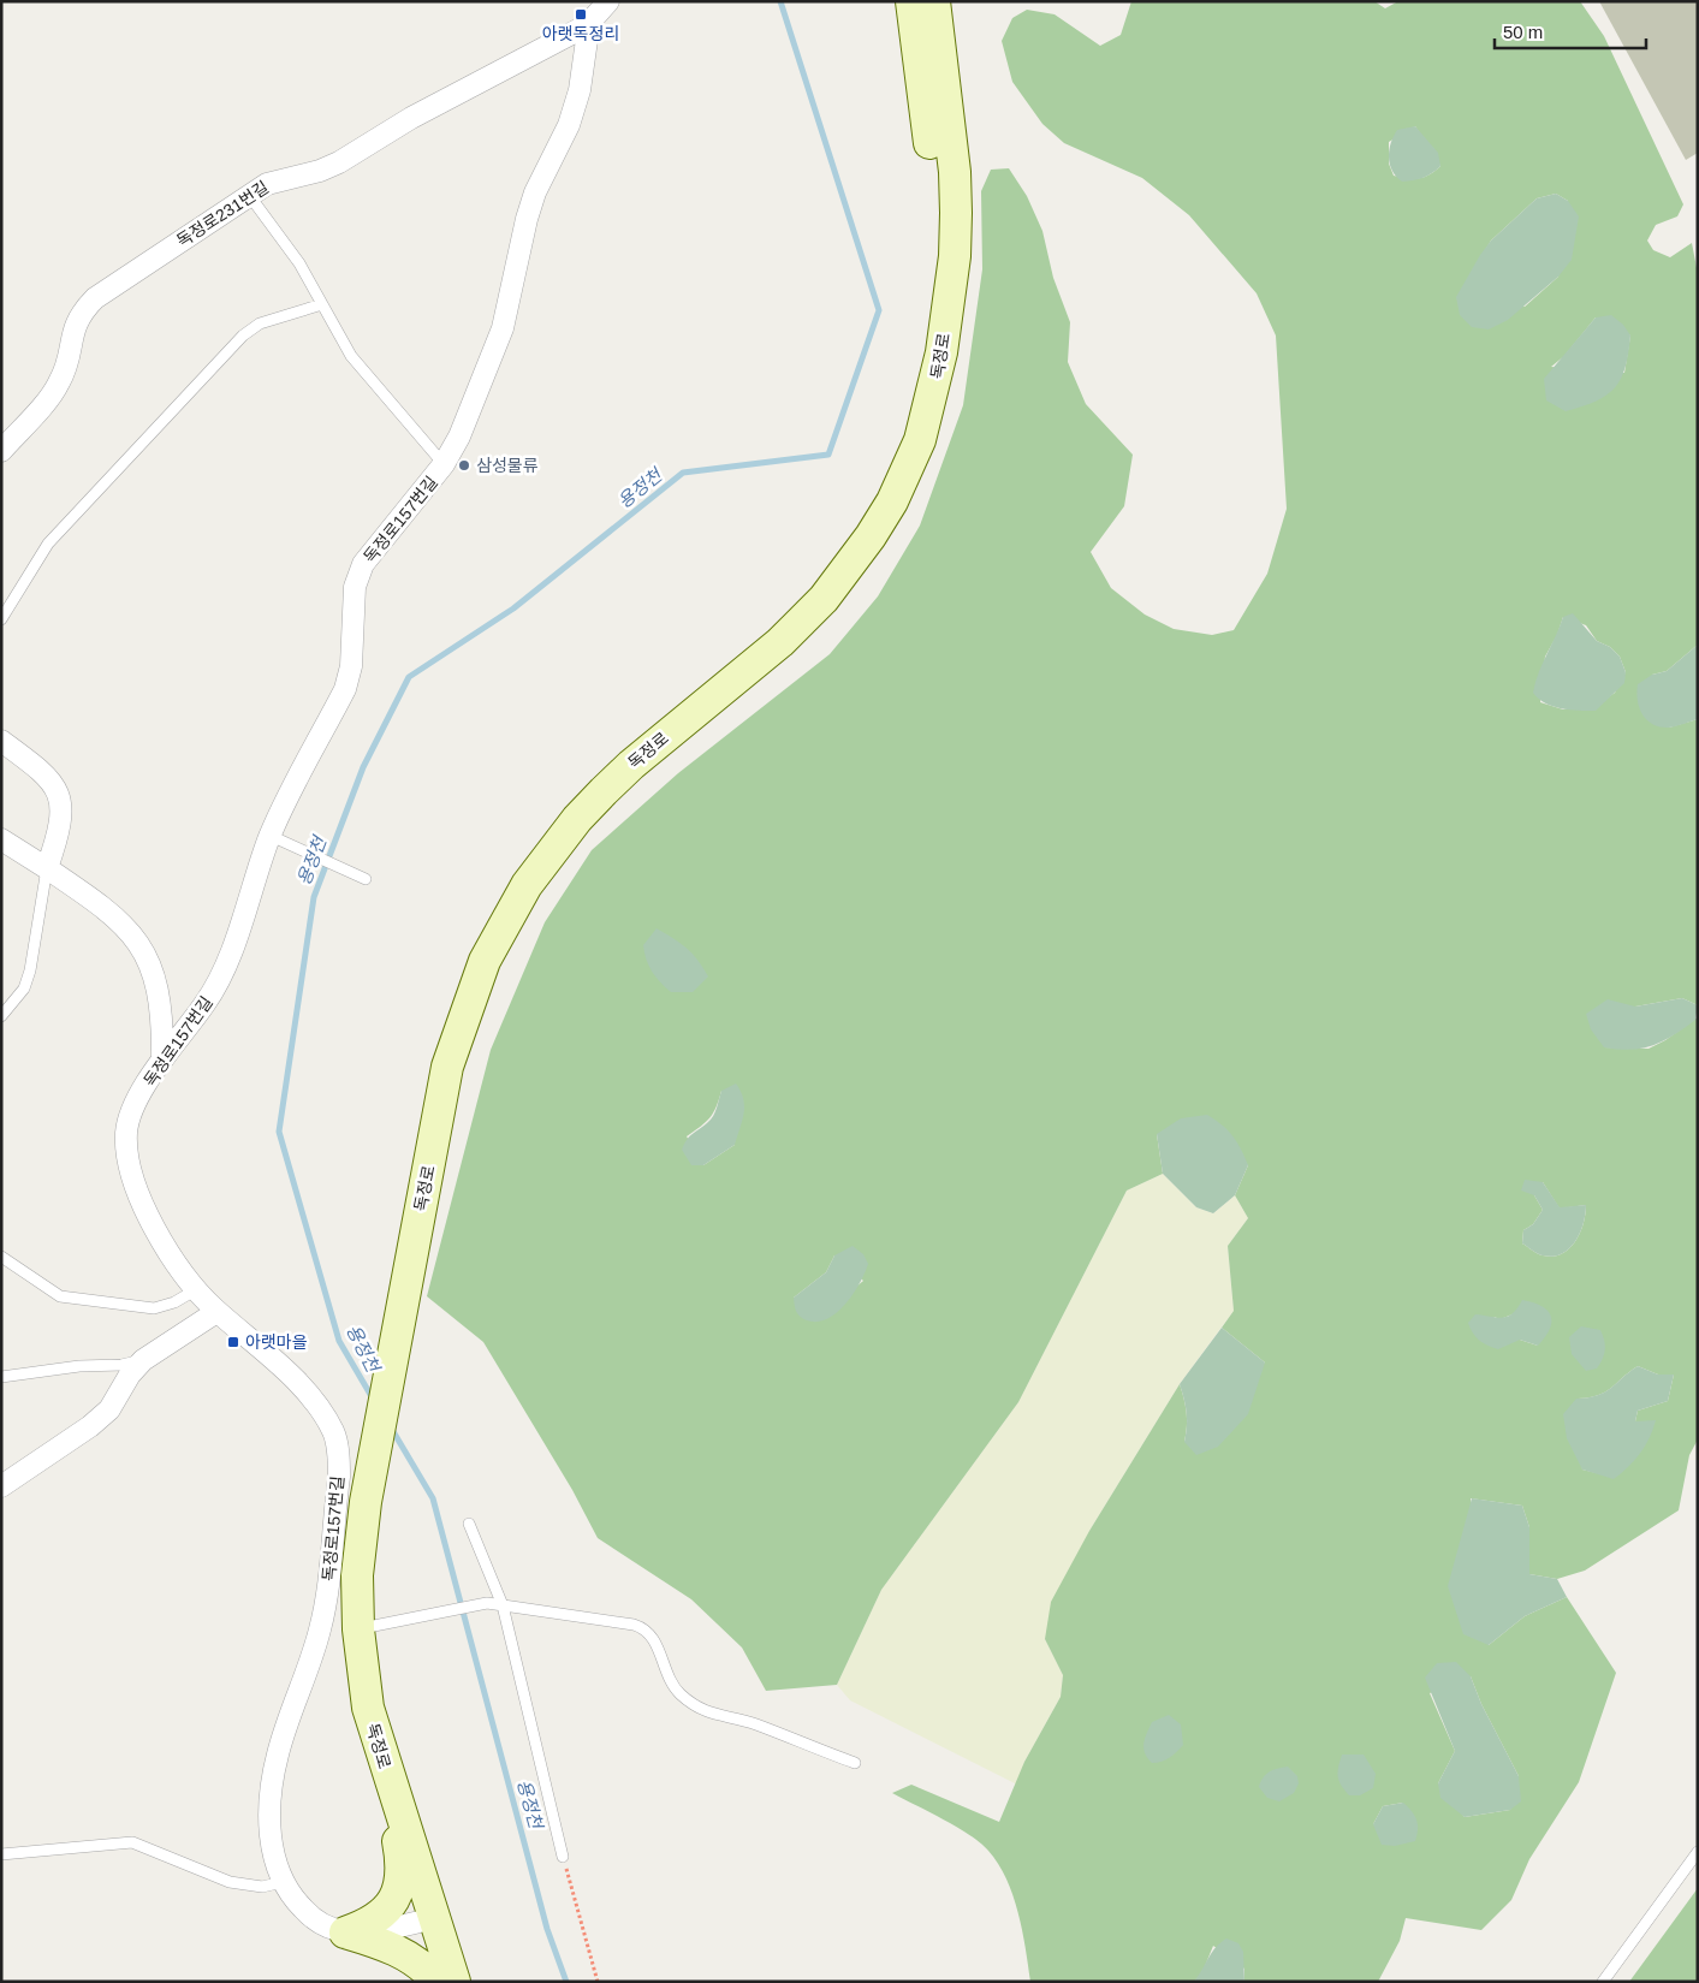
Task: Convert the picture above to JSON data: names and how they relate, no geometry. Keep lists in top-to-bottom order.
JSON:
{
  "streets": {
    "street": ["독정로231번길", "독정로", "독정로157번길"]
  },
  "crossings": [
    ["독정로231번길", "독정로157번길"],
    ["독정로", "독정로157번길"]
  ],
  "water": ["용정천"],
  "places": {
    "transit": ["아랫독정리", "아랫마을"],
    "other": ["삼성물류"]
  },
  "scale_bar": "50 m"
}
